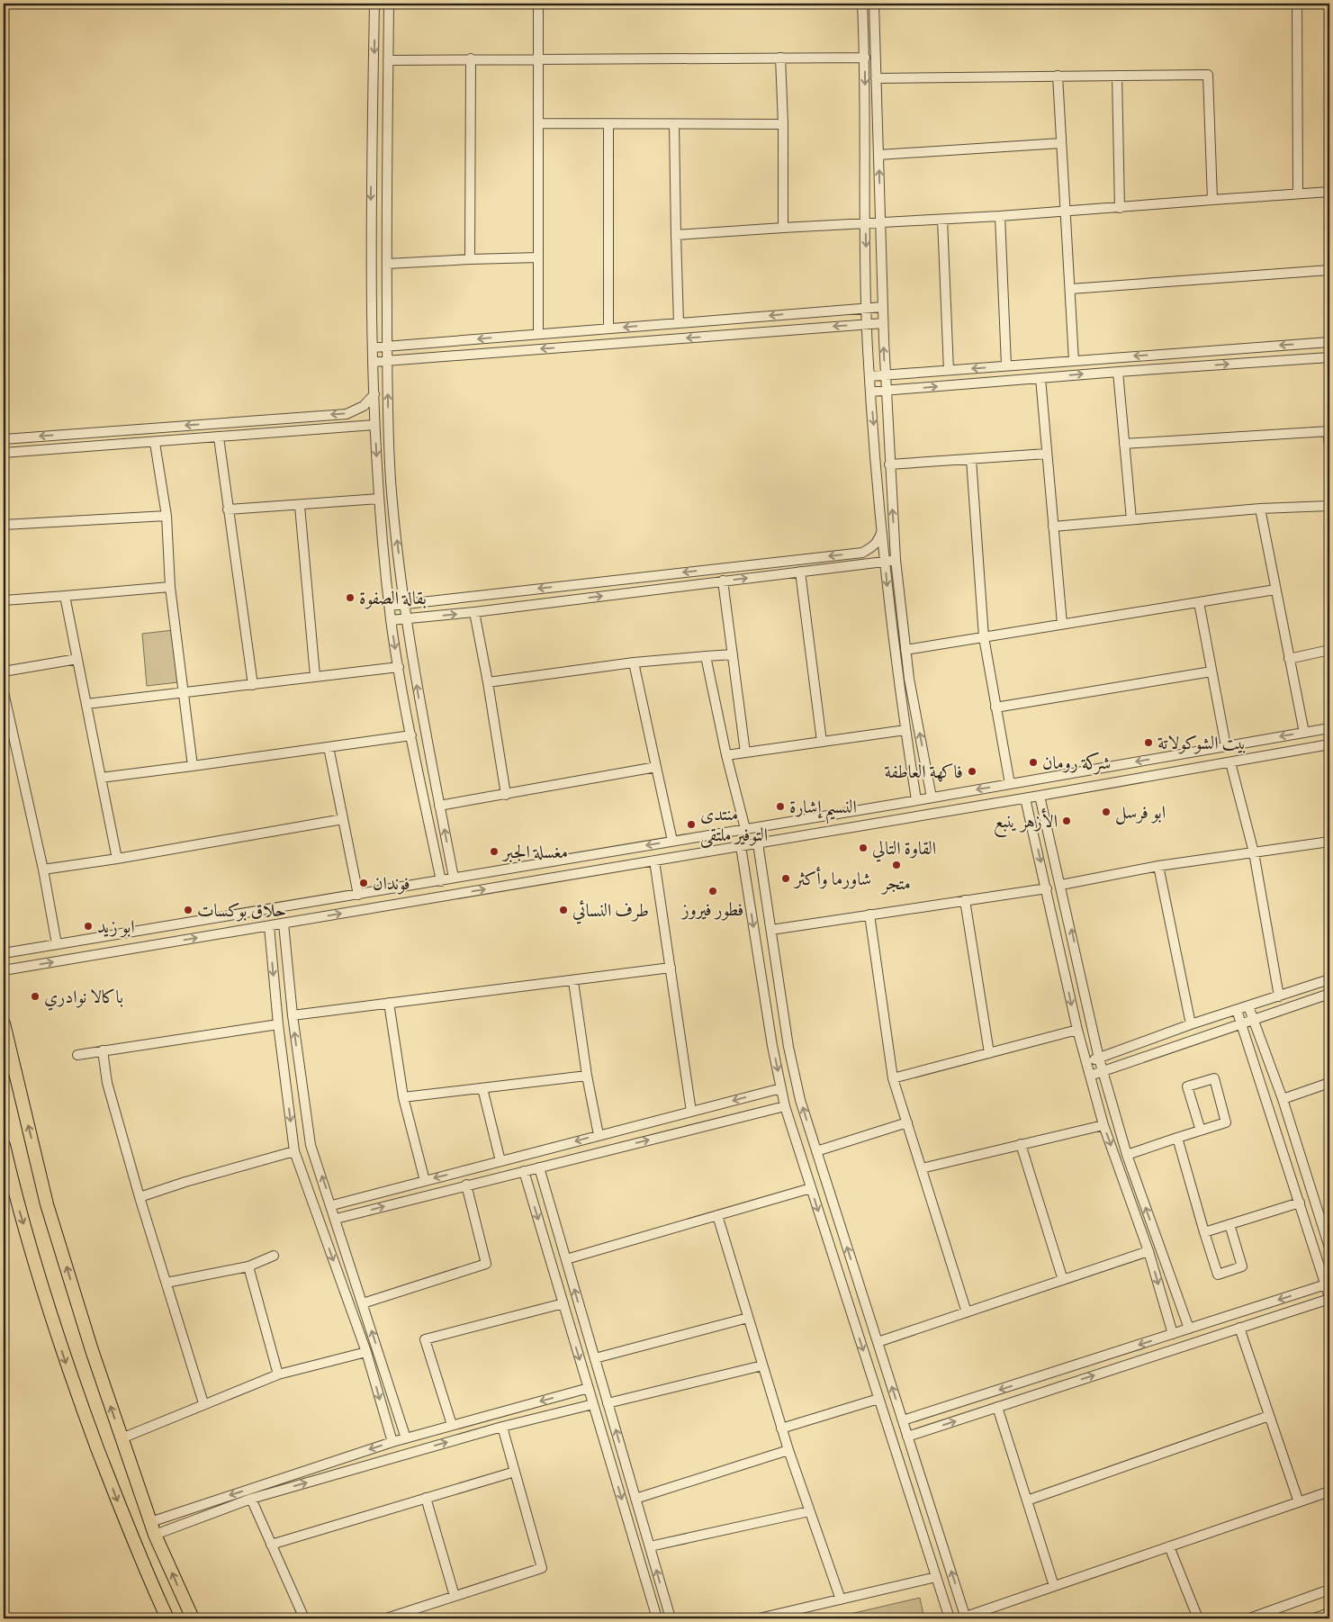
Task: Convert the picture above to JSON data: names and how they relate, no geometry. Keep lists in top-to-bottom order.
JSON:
{
  "places": [
    "بقالة الصفوة",
    "بيت الشوكولاتة",
    "شركة رومان",
    "فاكهة العاطفة",
    "النسيم إشارة",
    "ابو فرسل",
    "الأزهر ينبع",
    "منتدى التوفير ملتقى",
    "القاوة التالي",
    "مغسلة الجبر",
    "متجر",
    "شاورما وأكثر",
    "فوندان",
    "فطور فيروز",
    "حلاق بوكسات",
    "طرف النسائي",
    "ابو زيد",
    "باكالا نوادري"
  ]
}
